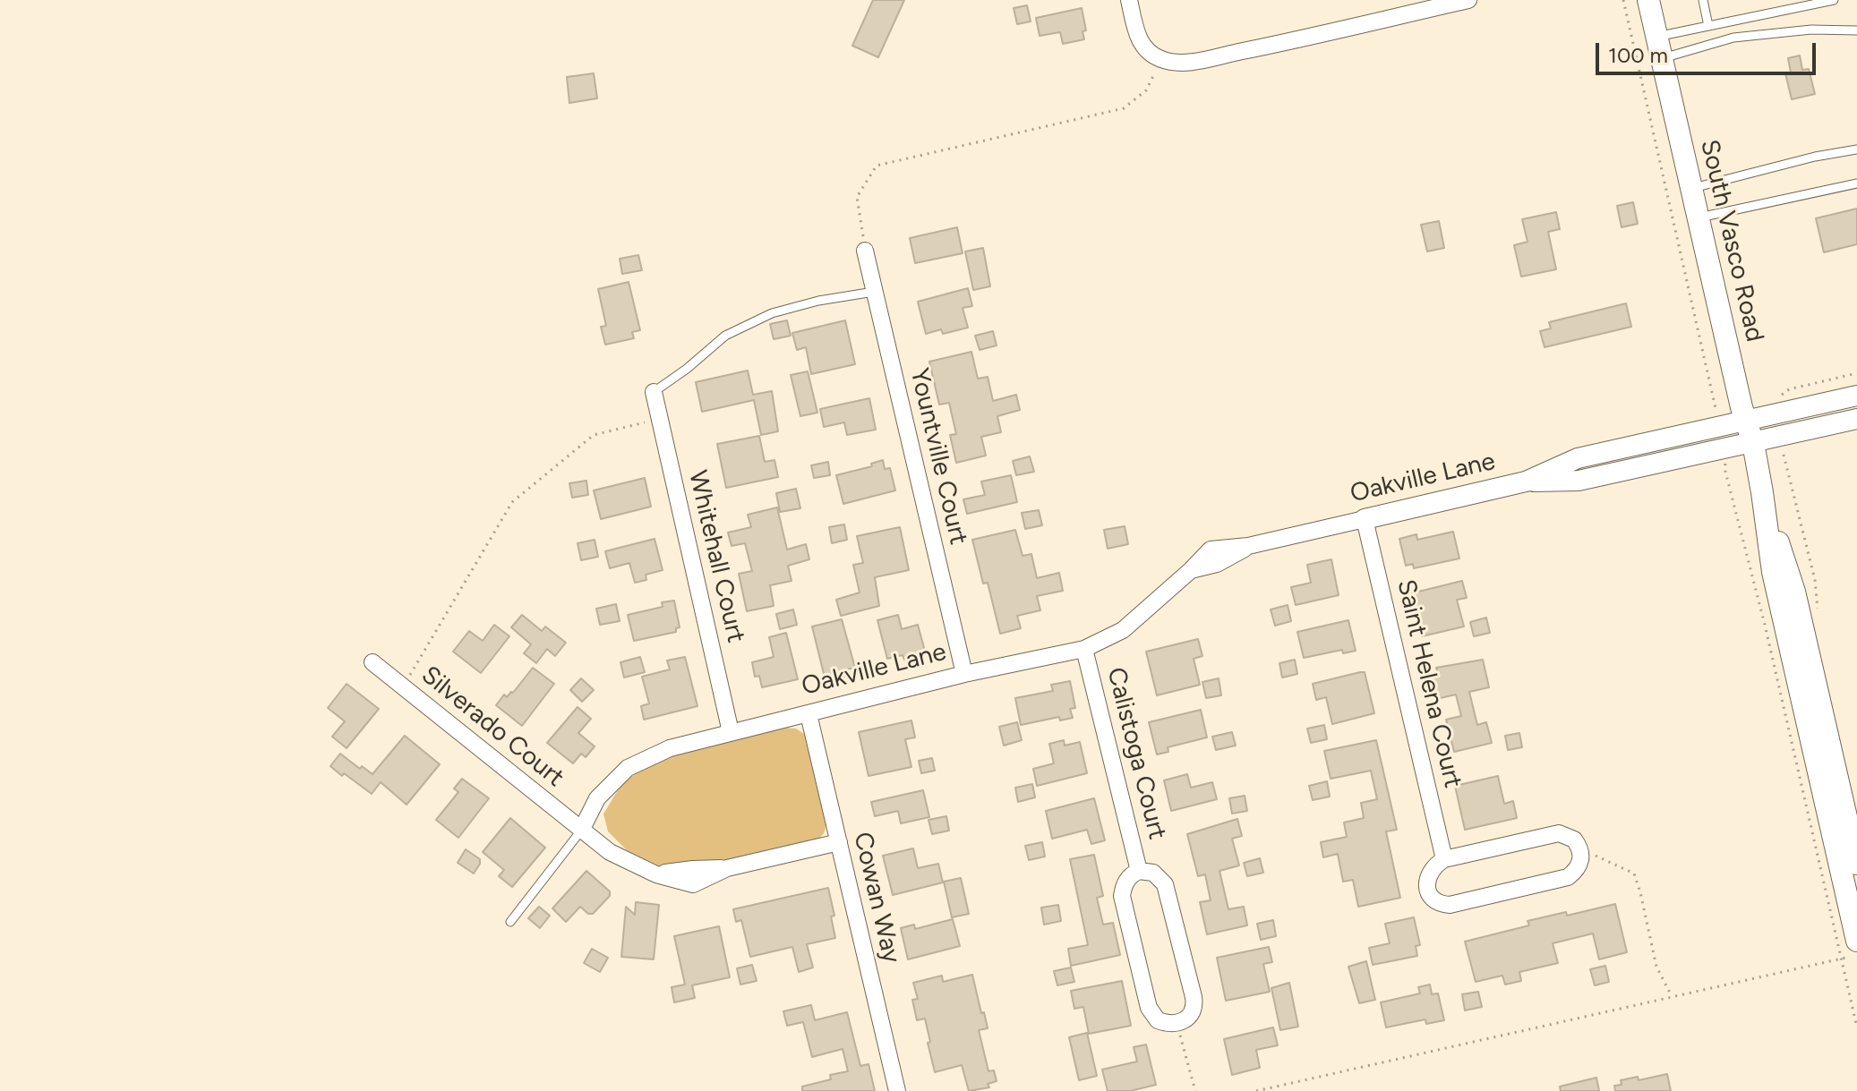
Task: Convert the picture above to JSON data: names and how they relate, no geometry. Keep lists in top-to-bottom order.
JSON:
{
  "streets": {
    "main road": ["South Vasco Road"],
    "street": [
      "Yountville Court",
      "Oakville Lane",
      "Whitehall Court",
      "Saint Helena Court",
      "Silverado Court",
      "Calistoga Court",
      "Cowan Way"
    ]
  },
  "crossings": [
    ["South Vasco Road", "Oakville Lane"],
    ["Yountville Court", "Oakville Lane"],
    ["Oakville Lane", "Whitehall Court"],
    ["Oakville Lane", "Saint Helena Court"],
    ["Oakville Lane", "Silverado Court"],
    ["Oakville Lane", "Calistoga Court"],
    ["Oakville Lane", "Cowan Way"],
    ["Silverado Court", "Cowan Way"]
  ],
  "scale_bar": "100 m"
}
